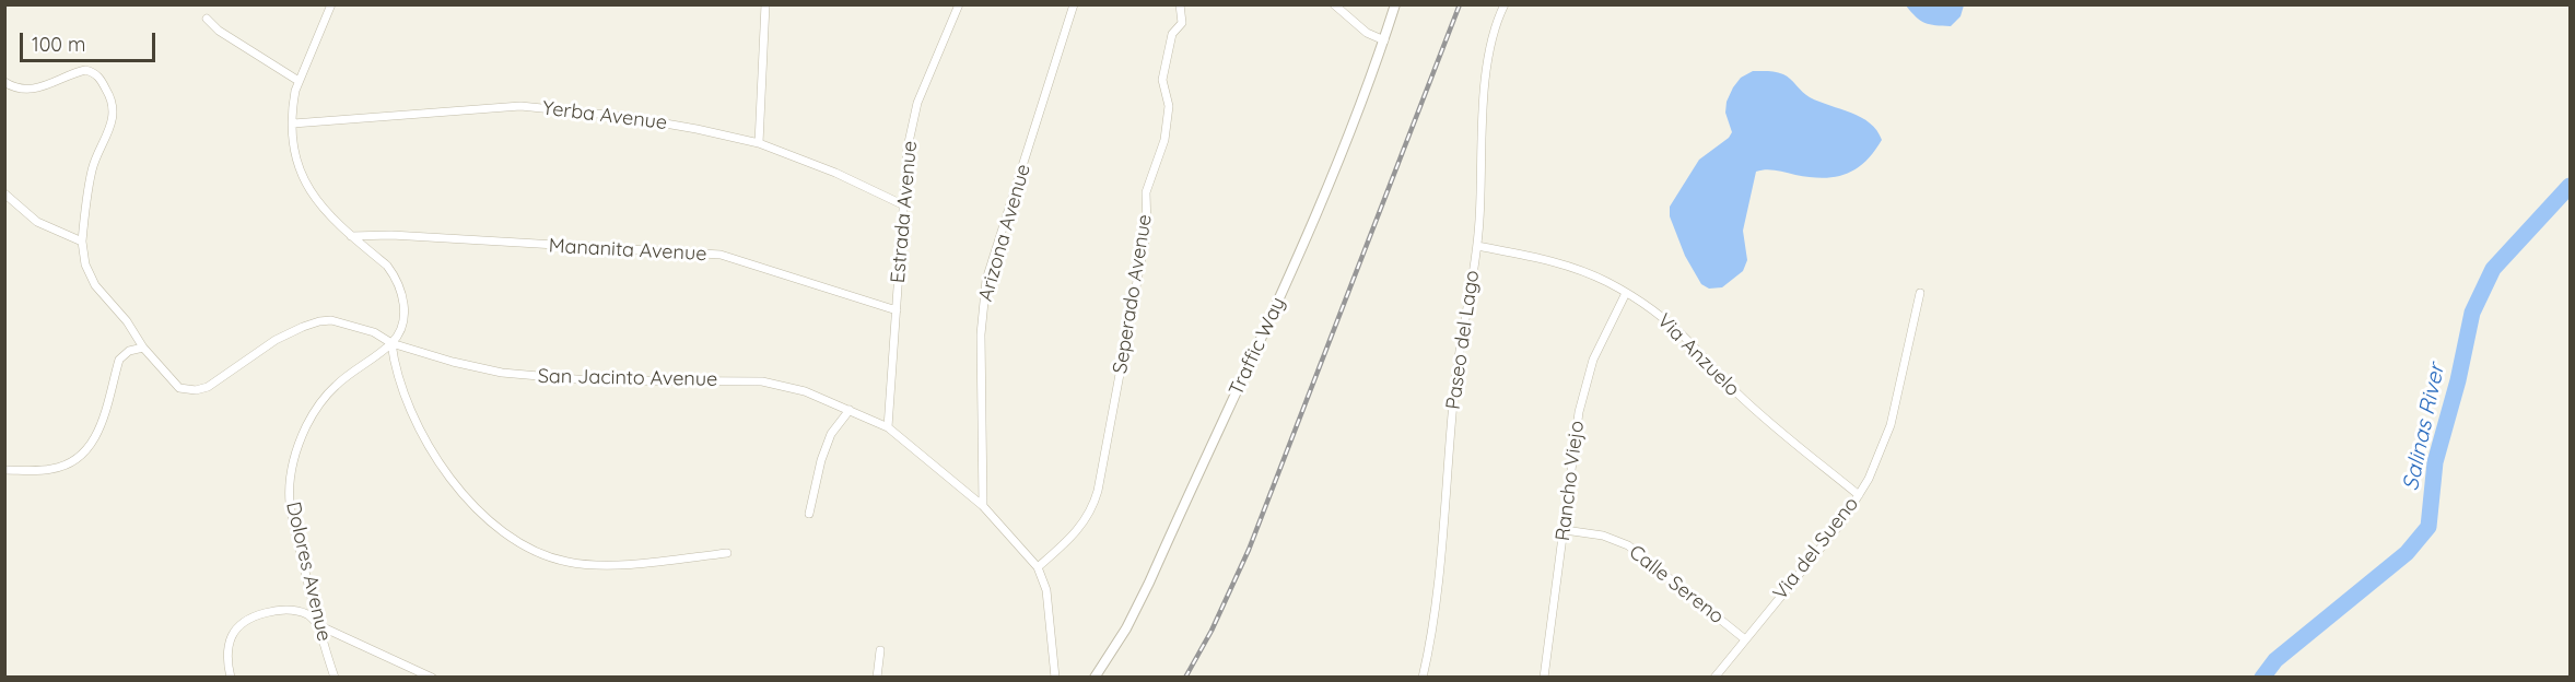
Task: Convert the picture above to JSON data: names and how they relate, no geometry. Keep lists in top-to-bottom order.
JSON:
{
  "streets": {
    "street": [
      "Yerba Avenue",
      "Estrada Avenue",
      "Arizona Avenue",
      "Mananita Avenue",
      "Seperado Avenue",
      "Paseo del Lago",
      "Traffic Way",
      "Via Anzuelo",
      "San Jacinto Avenue",
      "Rancho Viejo",
      "Via del Sueno",
      "Dolores Avenue",
      "Calle Sereno"
    ]
  },
  "crossings": [
    ["Yerba Avenue", "Estrada Avenue"],
    ["Estrada Avenue", "Mananita Avenue"],
    ["Estrada Avenue", "San Jacinto Avenue"],
    ["Arizona Avenue", "San Jacinto Avenue"],
    ["Seperado Avenue", "San Jacinto Avenue"],
    ["Paseo del Lago", "Via Anzuelo"],
    ["Via Anzuelo", "Rancho Viejo"],
    ["Via Anzuelo", "Via del Sueno"],
    ["San Jacinto Avenue", "Dolores Avenue"],
    ["Rancho Viejo", "Calle Sereno"],
    ["Via del Sueno", "Calle Sereno"]
  ],
  "water": ["Salinas River"],
  "scale_bar": "100 m"
}
